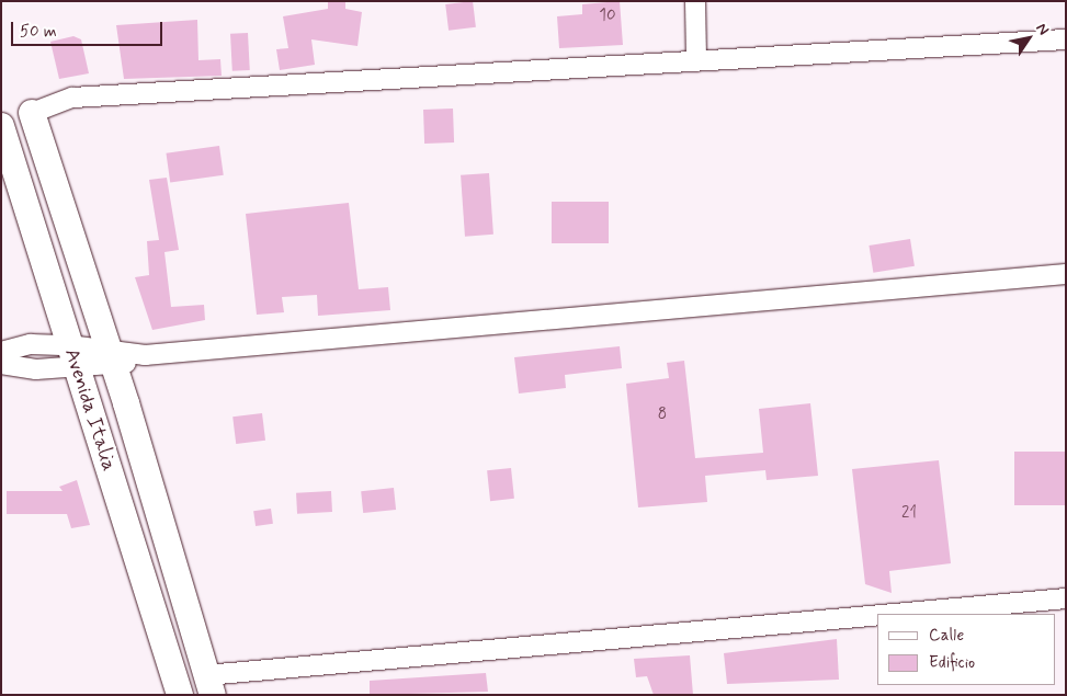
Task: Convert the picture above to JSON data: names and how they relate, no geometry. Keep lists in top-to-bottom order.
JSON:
{
  "streets": {
    "main road": ["Avenida Italia"]
  },
  "house_numbers": ["10", "8", "21"],
  "legend": ["Calle", "Edificio"],
  "scale_bar": "50 m",
  "north": "top right"
}
